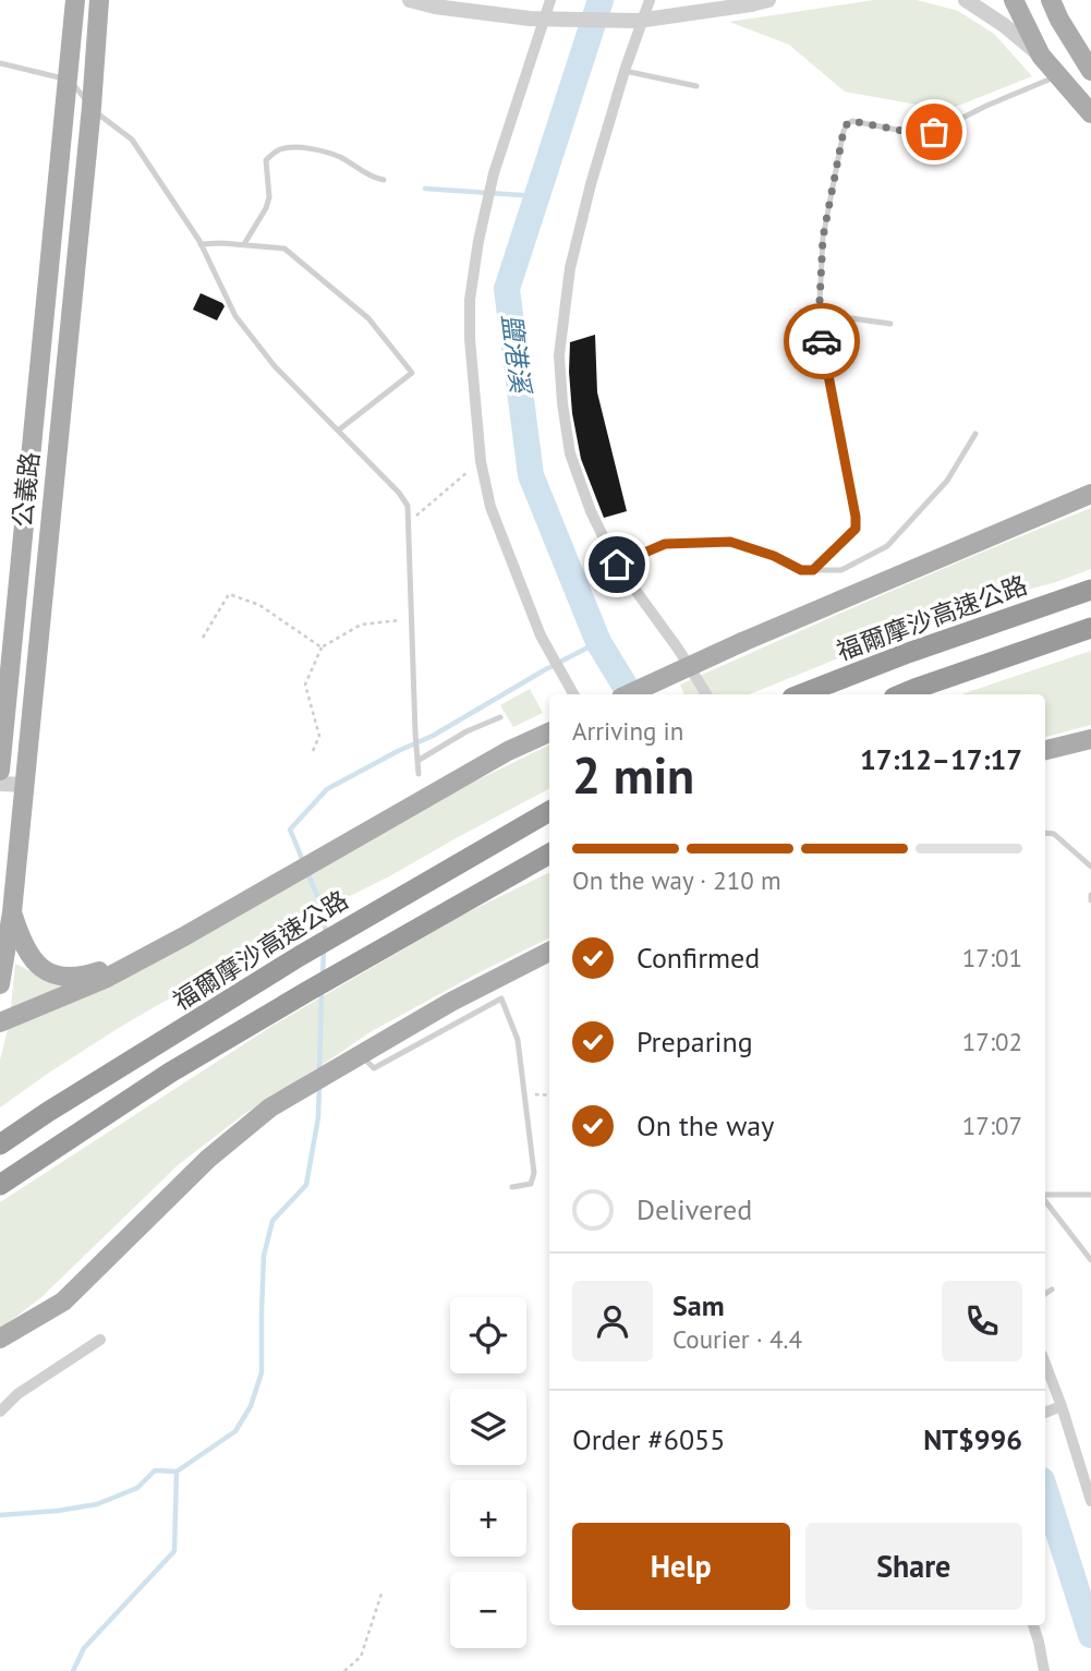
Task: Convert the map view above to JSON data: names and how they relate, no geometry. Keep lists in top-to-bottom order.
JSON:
{
  "streets": {
    "highway": ["福爾摩沙高速公路"],
    "main road": ["公義路"]
  },
  "water": ["鹽港溪"],
  "page": {
    "heading": ["2 min", "Arriving in", "17:12–17:17"],
    "panel": [
      "Sam",
      "Courier · 4.4",
      "Order #6055",
      "NT$996"
    ],
    "bar": "On the way · 210 m",
    "list": [
      ["Confirmed", "17:01"],
      ["Preparing", "17:02"],
      ["On the way", "17:07"],
      "Delivered"
    ],
    "map_buttons": ["+", "−"],
    "buttons": ["Help", "Share"]
  }
}
